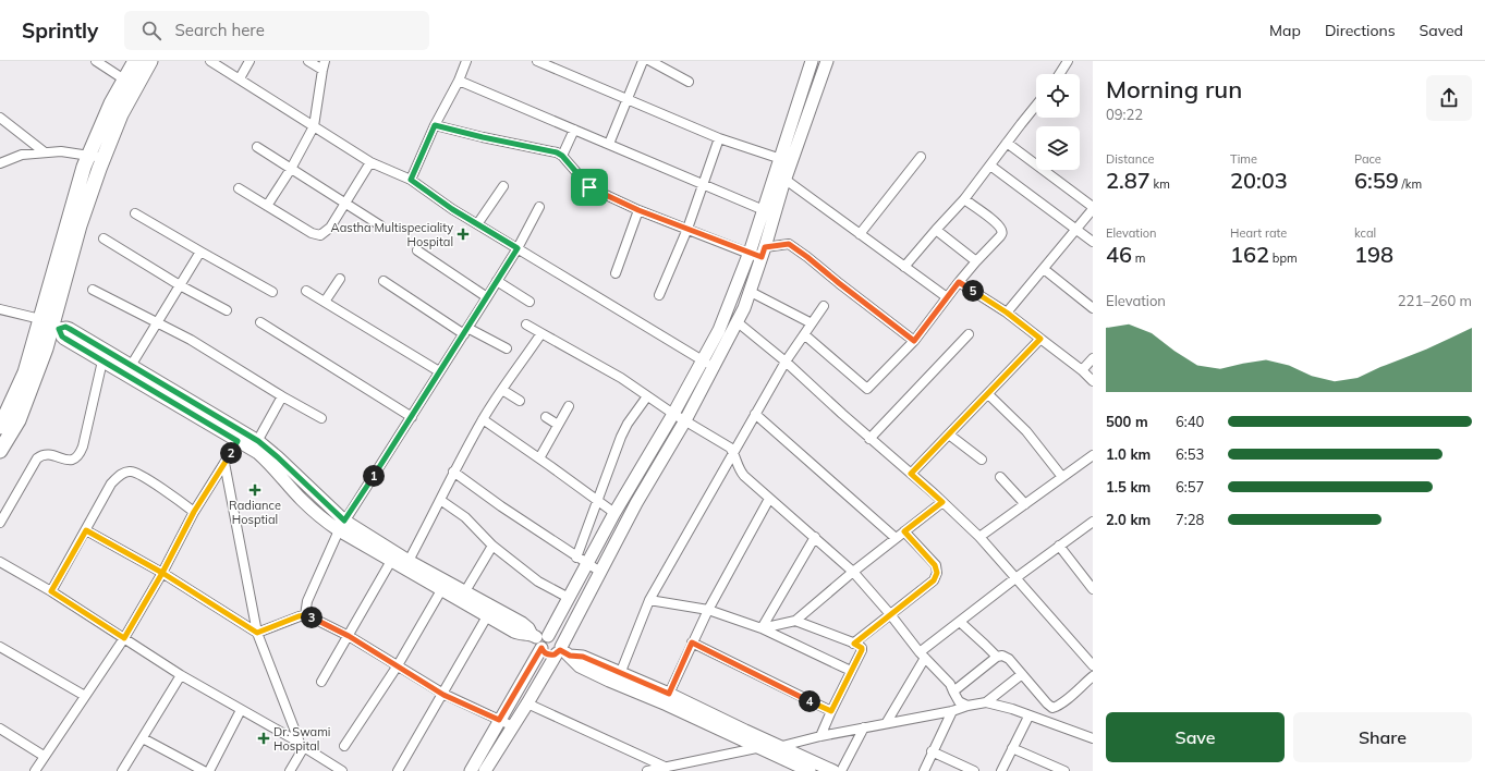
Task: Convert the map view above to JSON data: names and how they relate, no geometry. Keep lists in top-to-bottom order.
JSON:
{
  "places": {
    "health": ["Aastha Multispeciality Hospital", "Radiance Hosptial", "Dr. Swami Hospital"]
  },
  "page": {
    "header": "Sprintly",
    "search": "Search here",
    "nav": ["Map", "Directions", "Saved"],
    "heading": ["Morning run", "09:22"],
    "stats": [
      ["Distance", "2.87 km"],
      ["Time", "20:03"],
      ["Pace", "6:59 /km"],
      ["Elevation", "46 m"],
      ["Heart rate", "162 bpm"],
      ["kcal", "198"]
    ],
    "pins": [
      "5",
      "2",
      "1",
      "3",
      "4"
    ],
    "chart": ["Elevation", "221–260 m"],
    "list": [
      {
        "name": "500 m",
        "note": "6:40"
      },
      {
        "name": "1.0 km",
        "note": "6:53"
      },
      {
        "name": "1.5 km",
        "note": "6:57"
      },
      {
        "name": "2.0 km",
        "note": "7:28"
      }
    ],
    "buttons": ["Save", "Share"]
  }
}
